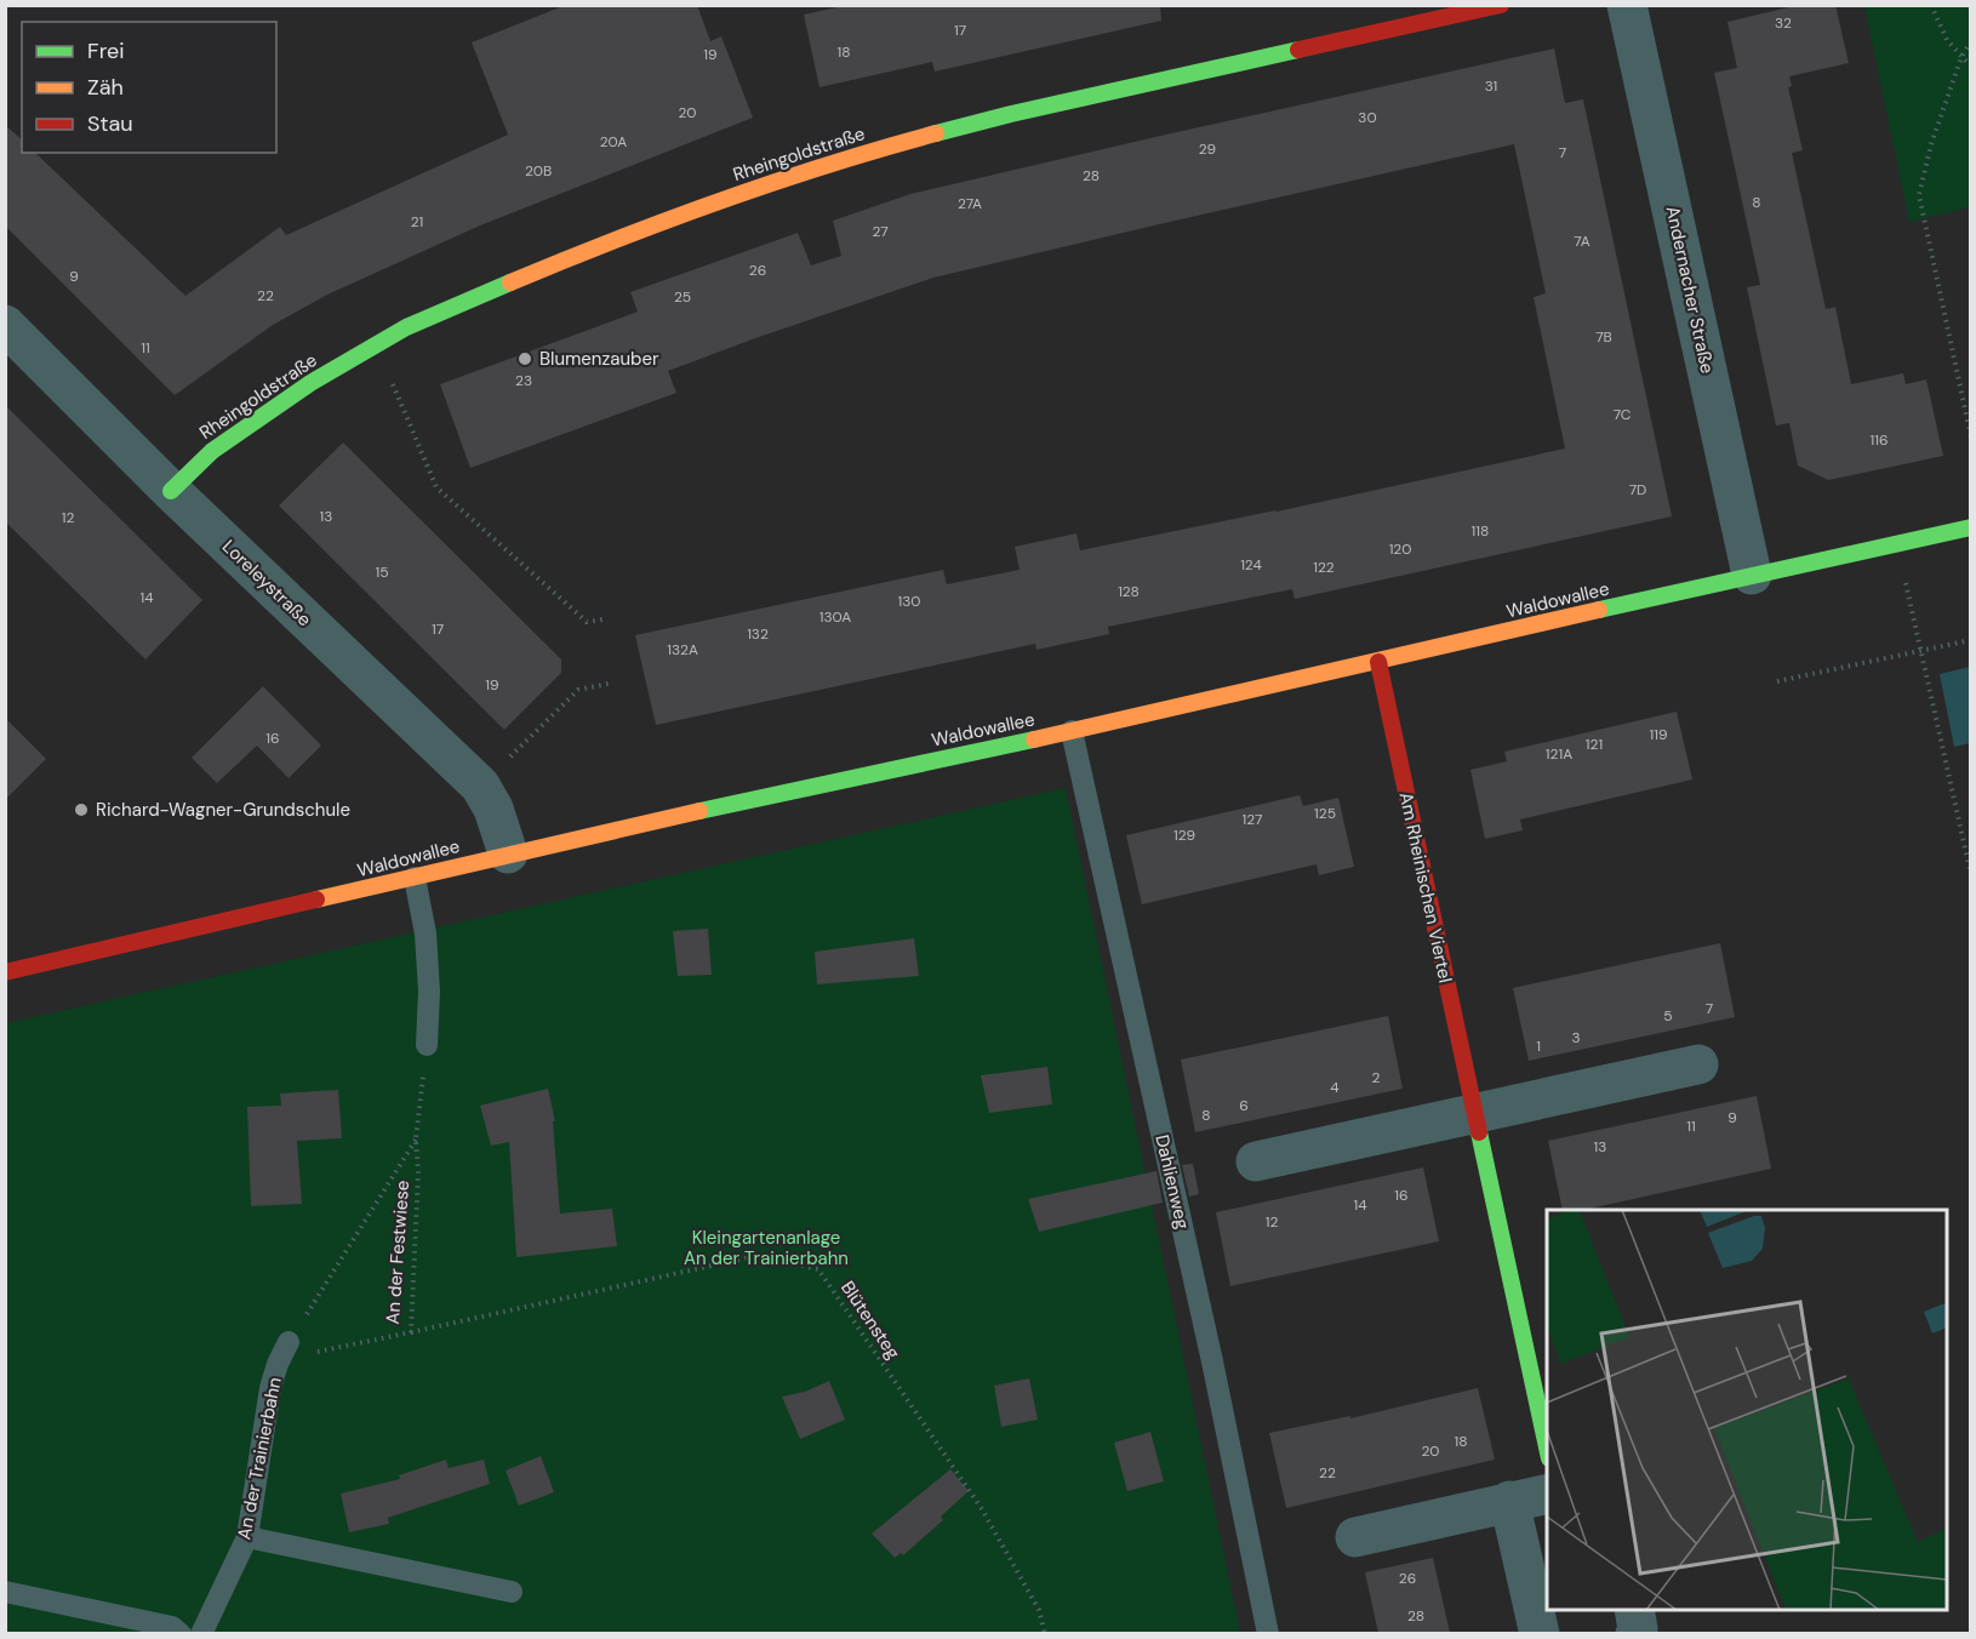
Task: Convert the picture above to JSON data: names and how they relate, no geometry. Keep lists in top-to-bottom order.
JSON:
{
  "streets": {
    "street": [
      "Rheingoldstraße",
      "Andernacher Straße",
      "Loreleystraße",
      "Waldowallee",
      "Am Rheinischen Viertel"
    ],
    "lane": ["Dahlienweg", "An der Trainierbahn"],
    "path": ["An der Festwiese", "Blütensteg"]
  },
  "crossings": [
    ["Rheingoldstraße", "Loreleystraße"],
    ["Andernacher Straße", "Waldowallee"],
    ["Loreleystraße", "Waldowallee"],
    ["Waldowallee", "Am Rheinischen Viertel"],
    ["Waldowallee", "Dahlienweg"],
    ["An der Festwiese", "Blütensteg"],
    ["An der Festwiese", "An der Trainierbahn"]
  ],
  "parks": ["Kleingartenanlage An der Trainierbahn"],
  "places": ["Blumenzauber", "Richard-Wagner-Grundschule"],
  "house_numbers": [
    "32",
    "17",
    "18",
    "19",
    "31",
    "20",
    "30",
    "20A",
    "29",
    "7",
    "20B",
    "28",
    "8",
    "27A",
    "21",
    "27",
    "7A",
    "26",
    "9",
    "22",
    "25",
    "7B",
    "11",
    "23",
    "7C",
    "116",
    "7D",
    "13",
    "12",
    "118",
    "120",
    "124",
    "122",
    "15",
    "128",
    "14",
    "130",
    "130A",
    "17",
    "132",
    "132A",
    "19",
    "119",
    "16",
    "121",
    "121A",
    "125",
    "127",
    "129",
    "7",
    "5",
    "3",
    "1",
    "2",
    "4",
    "6",
    "8",
    "9",
    "11",
    "13",
    "16",
    "14",
    "12",
    "18",
    "20",
    "22",
    "26",
    "28"
  ],
  "legend": ["Frei", "Zäh", "Stau"]
}
